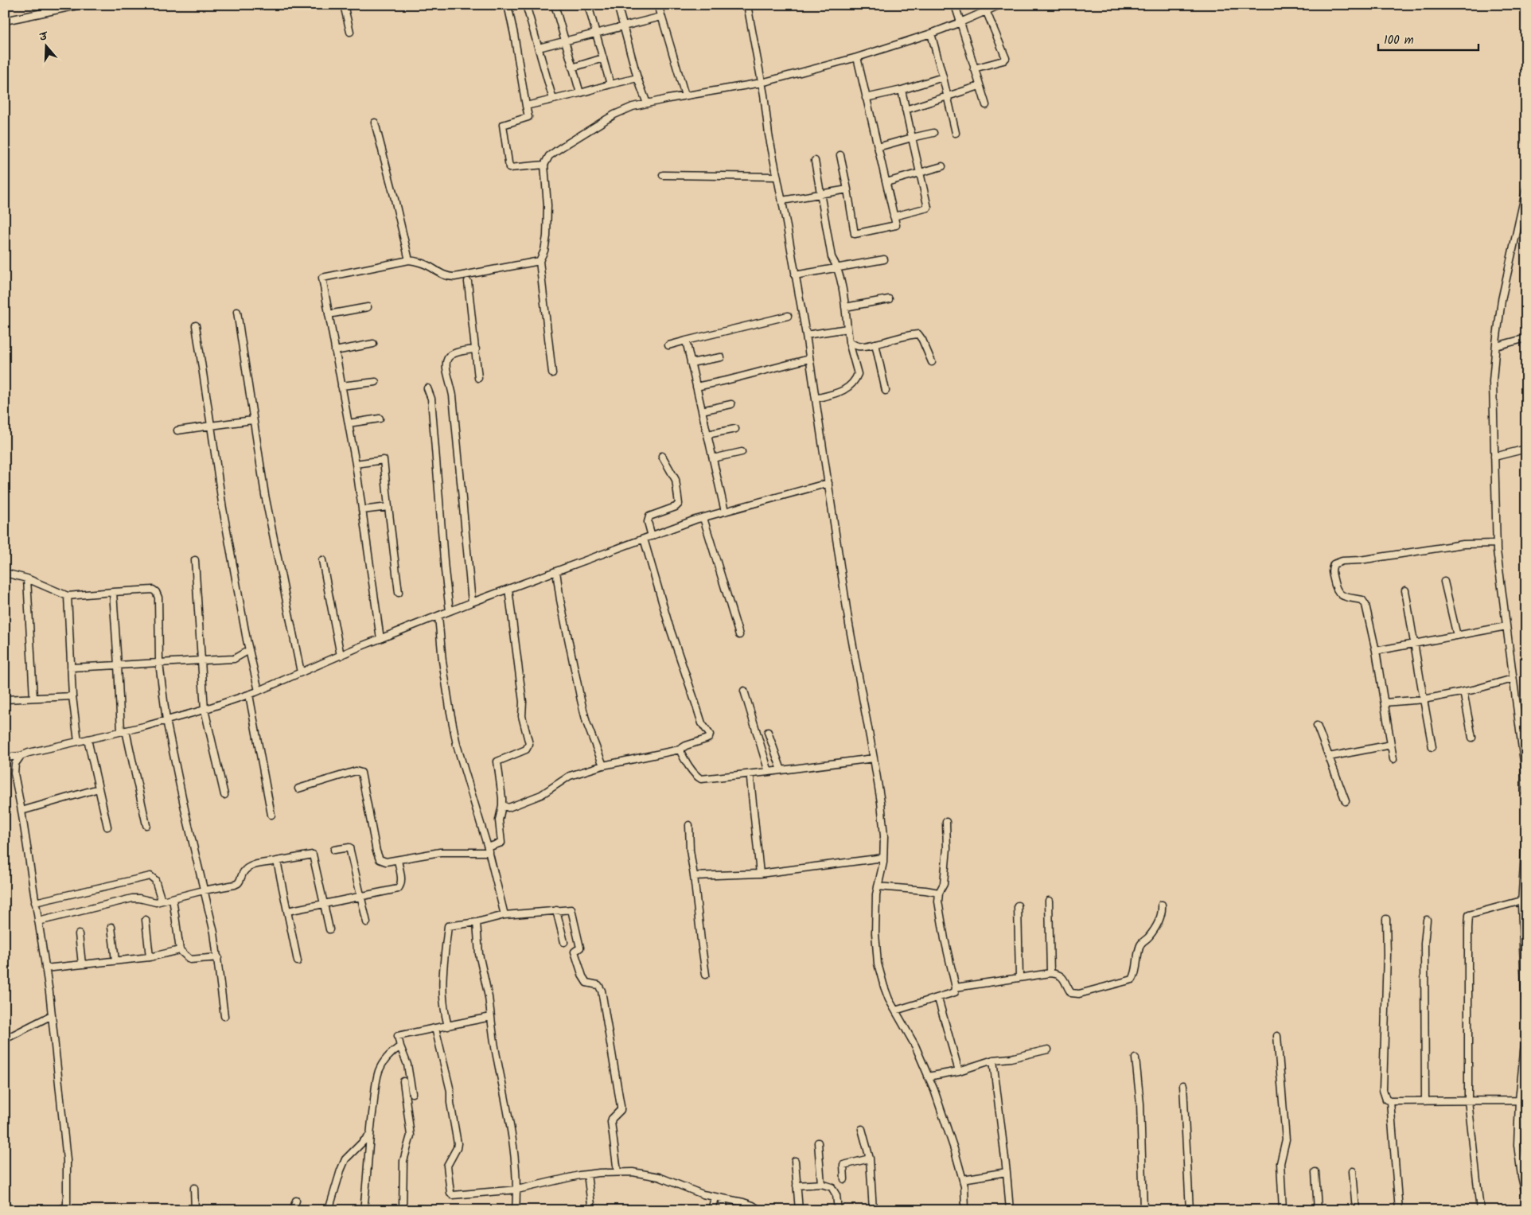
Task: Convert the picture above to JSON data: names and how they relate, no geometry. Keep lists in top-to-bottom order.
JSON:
{
  "scale_bar": "100 m",
  "north": "top"
}
